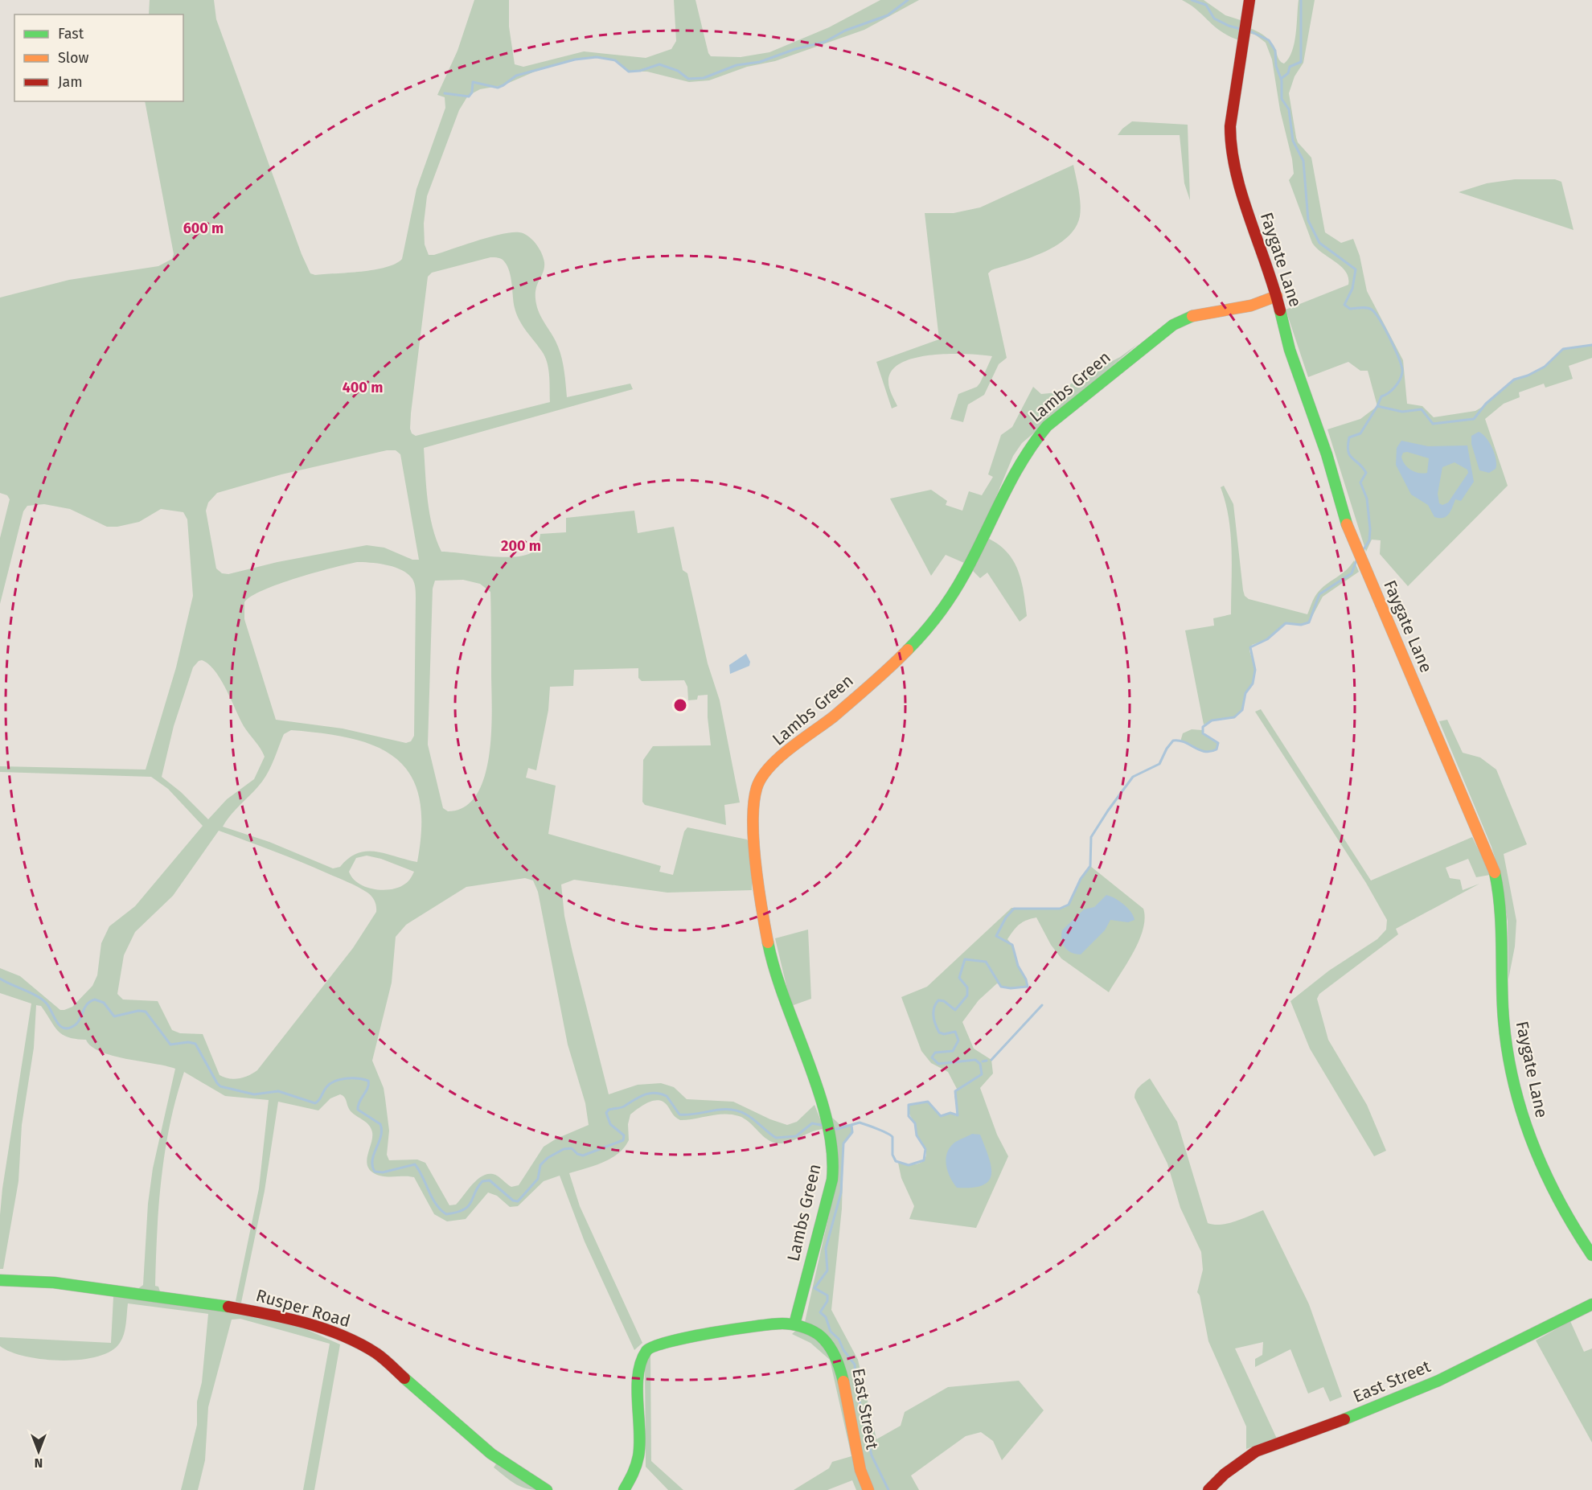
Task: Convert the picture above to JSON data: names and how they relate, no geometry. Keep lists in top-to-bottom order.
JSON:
{
  "streets": {
    "street": [
      "Faygate Lane",
      "Lambs Green",
      "Rusper Road",
      "East Street"
    ]
  },
  "crossings": [
    ["Faygate Lane", "Lambs Green"],
    ["Lambs Green", "East Street"]
  ],
  "legend": ["Fast", "Slow", "Jam"],
  "north": "bottom",
  "rings": ["600 m", "400 m", "200 m"]
}
